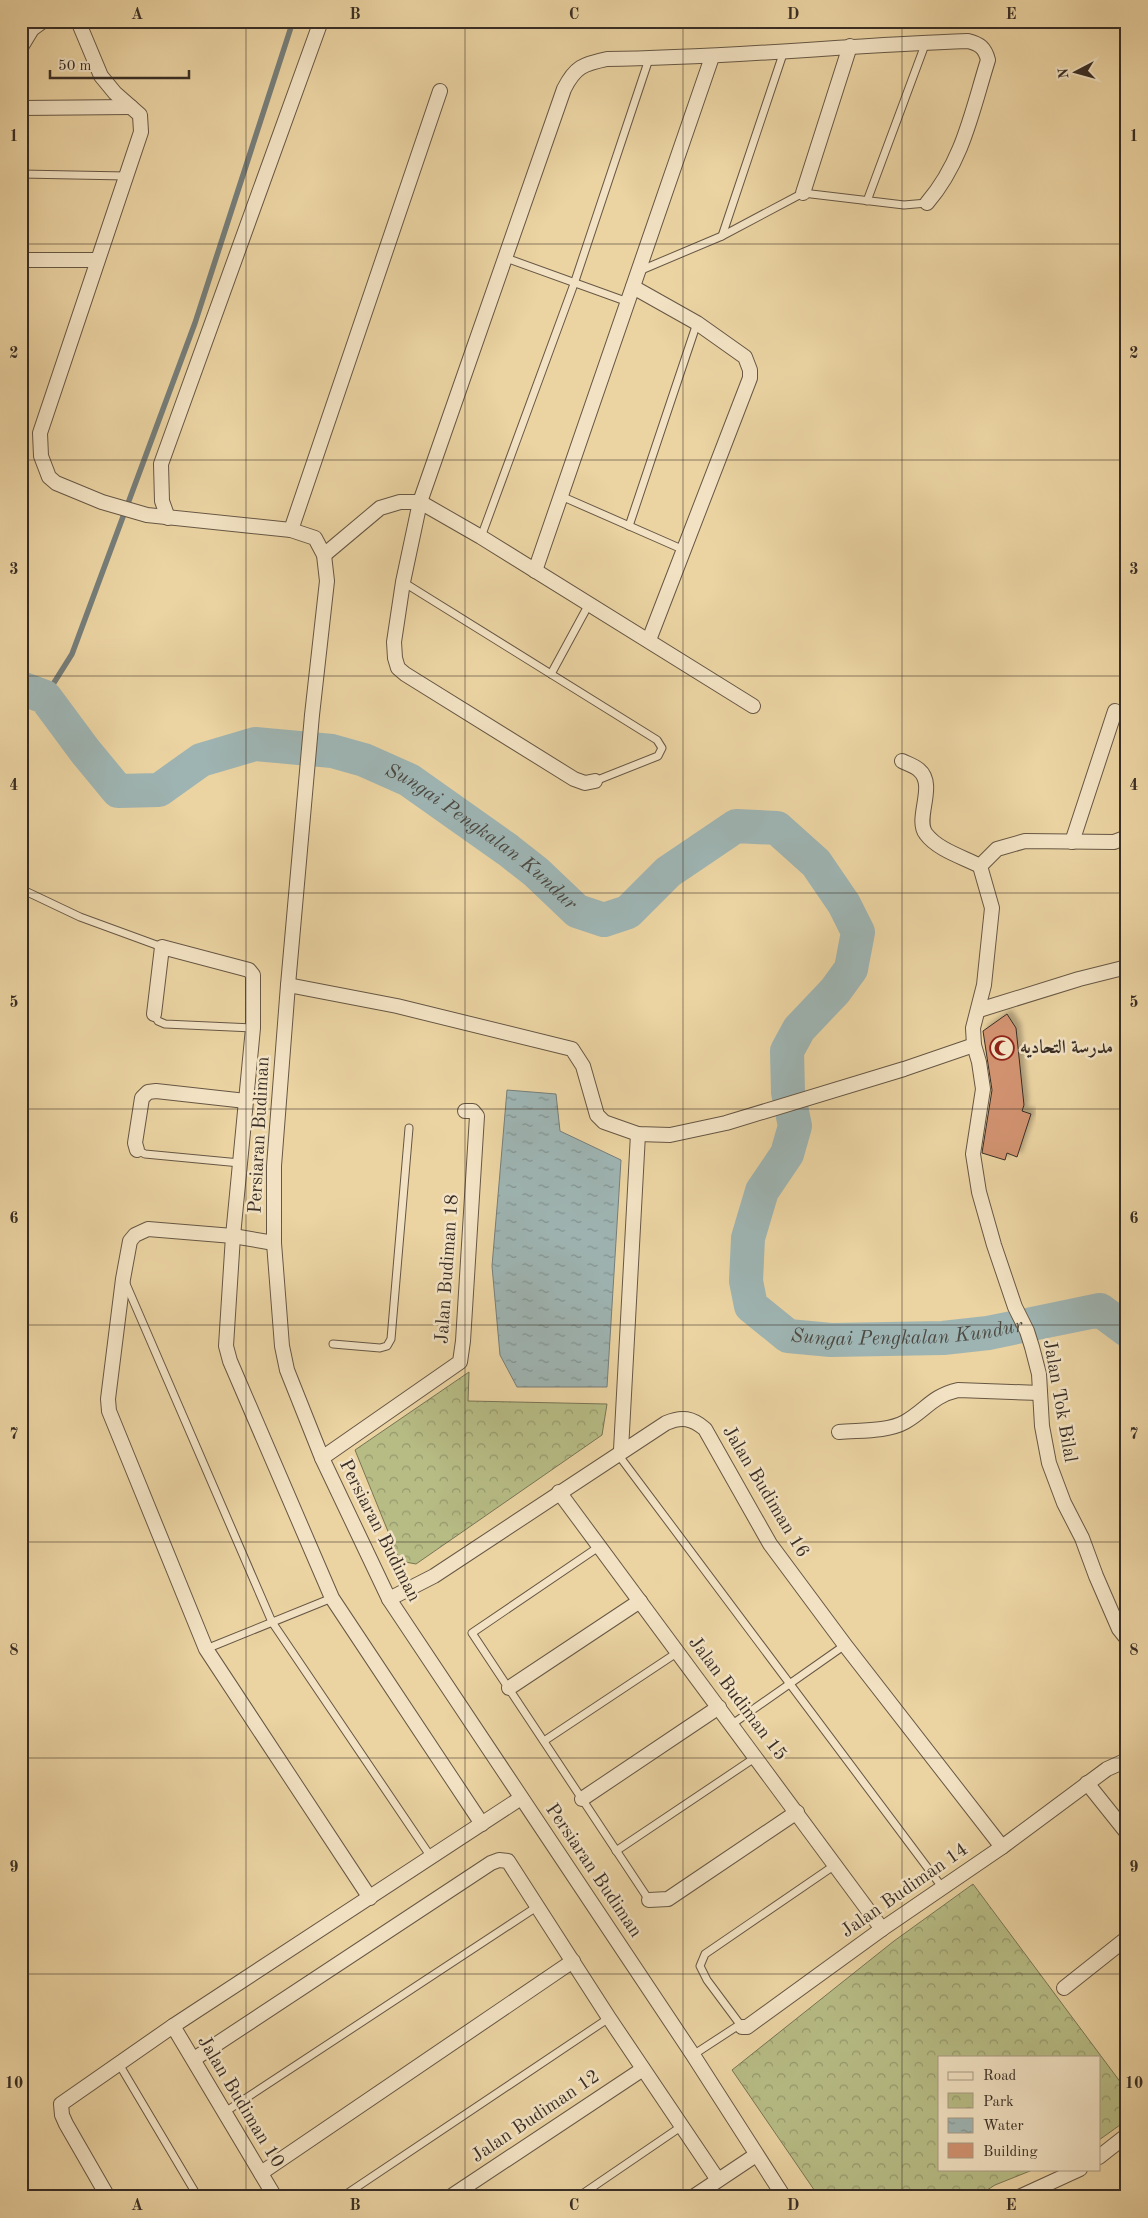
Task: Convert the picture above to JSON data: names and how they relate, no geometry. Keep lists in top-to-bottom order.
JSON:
{
  "streets": {
    "street": [
      "Persiaran Budiman",
      "Jalan Budiman 18",
      "Jalan Tok Bilal",
      "Jalan Budiman 16",
      "Jalan Budiman 15",
      "Jalan Budiman 14",
      "Jalan Budiman 10",
      "Jalan Budiman 12"
    ]
  },
  "crossings": [
    ["Persiaran Budiman", "Jalan Budiman 18"],
    ["Persiaran Budiman", "Jalan Budiman 16"],
    ["Jalan Budiman 16", "Jalan Budiman 15"],
    ["Jalan Budiman 16", "Jalan Budiman 14"],
    ["Jalan Budiman 15", "Jalan Budiman 14"]
  ],
  "water": ["Sungai Pengkalan Kundur"],
  "places": {
    "mosque": ["مدرسة التحاديه"]
  },
  "legend": [
    "Road",
    "Park",
    "Water",
    "Building"
  ],
  "scale_bar": "50 m",
  "north": "left",
  "grid": {
    "columns": [
      "A",
      "B",
      "C",
      "D",
      "E"
    ],
    "rows": [
      "1",
      "2",
      "3",
      "4",
      "5",
      "6",
      "7",
      "8",
      "9",
      "10"
    ]
  }
}
